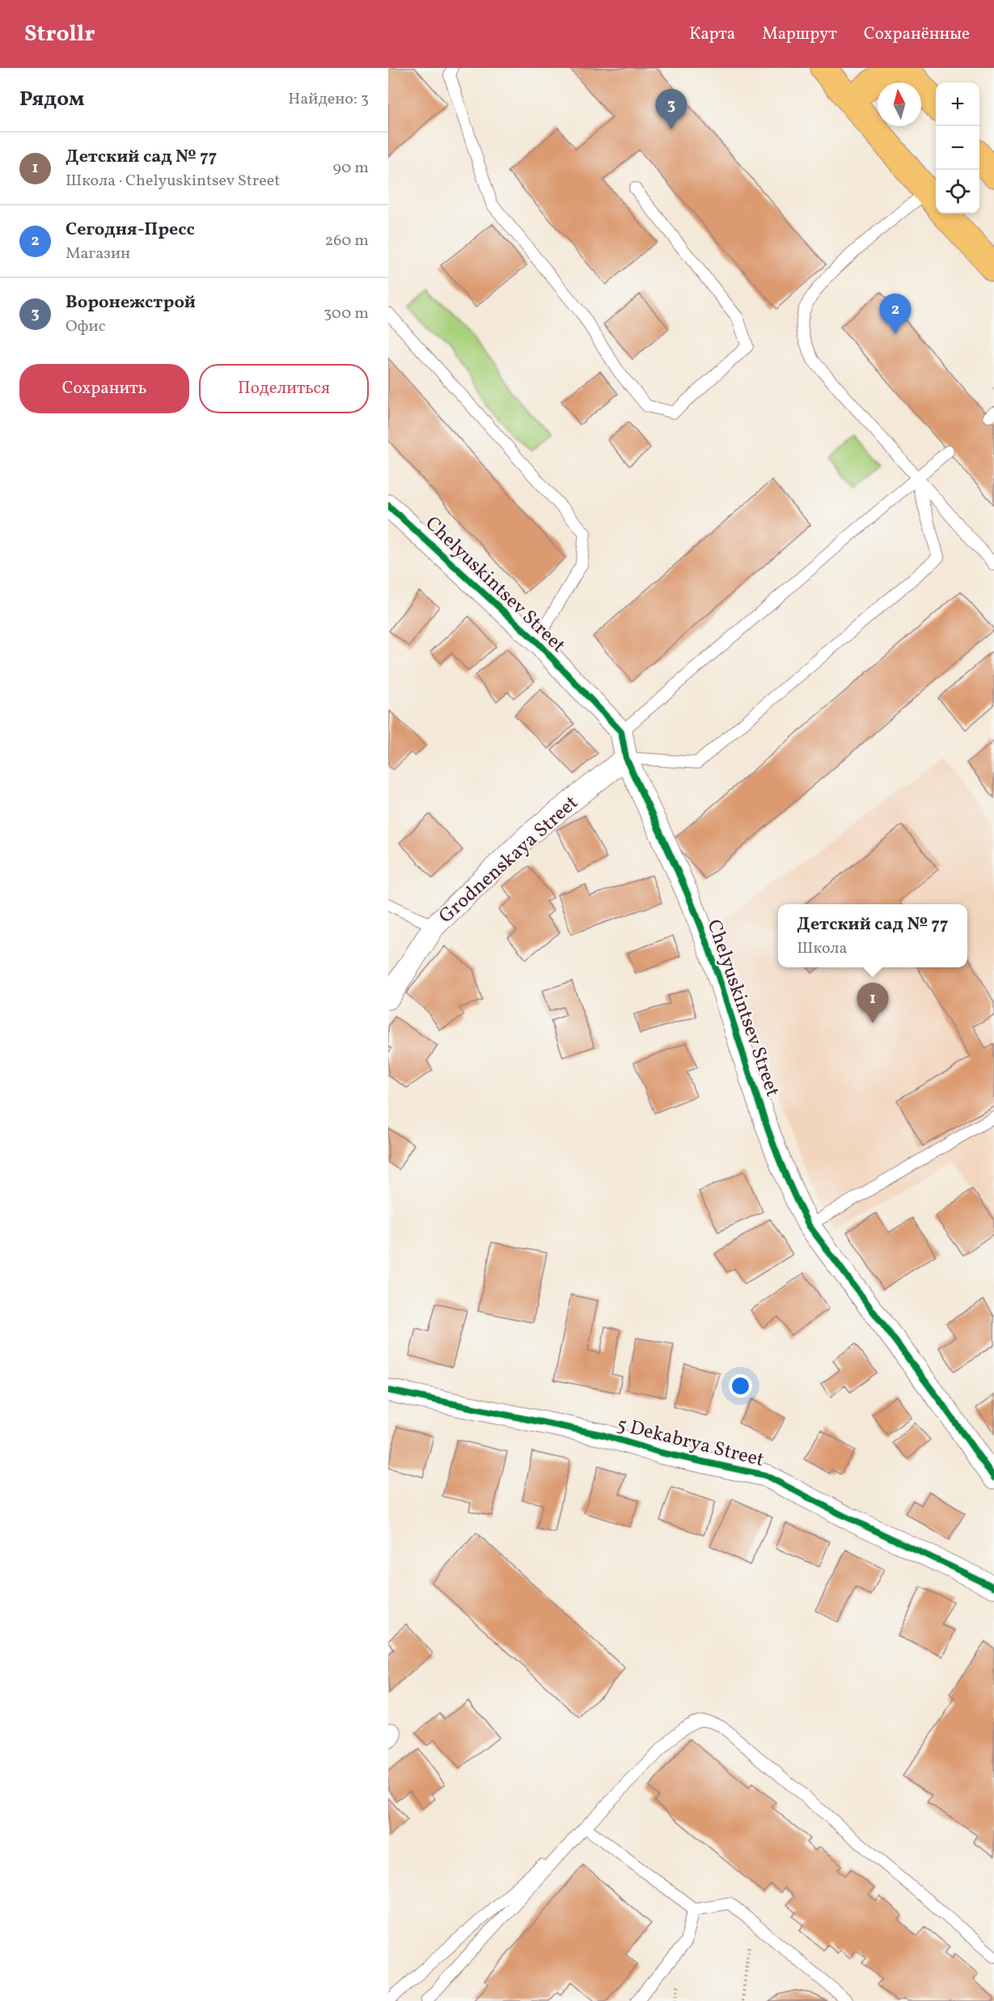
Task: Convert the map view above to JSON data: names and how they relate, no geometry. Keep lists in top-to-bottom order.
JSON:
{
  "streets": {
    "street": ["Chelyuskintsev Street", "Grodnenskaya Street", "5 Dekabrya Street"]
  },
  "crossings": [
    ["Chelyuskintsev Street", "Grodnenskaya Street"]
  ],
  "north": "top",
  "page": {
    "header": "Strollr",
    "nav": ["Карта", "Маршрут", "Сохранённые"],
    "heading": ["Рядом", "Найдено: 3"],
    "map_buttons": ["+", "−"],
    "pins": ["3", "2", "1"],
    "list": [
      {
        "mark": "1",
        "name": "Детский сад № 77",
        "note": "Школа · Chelyuskintsev Street",
        "value": "90 m"
      },
      {
        "mark": "2",
        "name": "Сегодня-Пресс",
        "note": "Магазин",
        "value": "260 m"
      },
      {
        "mark": "3",
        "name": "Воронежстрой",
        "note": "Офис",
        "value": "300 m"
      }
    ],
    "buttons": ["Сохранить", "Поделиться"],
    "popup": ["Детский сад № 77", "Школа"]
  }
}
